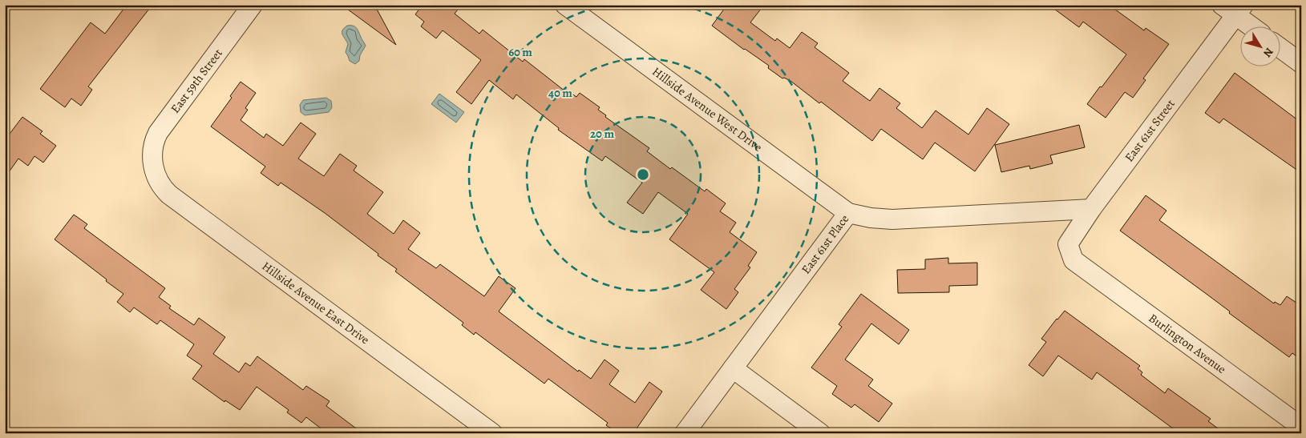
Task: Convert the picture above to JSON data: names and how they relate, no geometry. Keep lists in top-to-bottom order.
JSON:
{
  "streets": {
    "street": [
      "East 59th Street",
      "Hillside Avenue West Drive",
      "East 61st Street",
      "East 61st Place",
      "Hillside Avenue East Drive",
      "Burlington Avenue"
    ]
  },
  "crossings": [
    ["East 59th Street", "Hillside Avenue East Drive"],
    ["Hillside Avenue West Drive", "East 61st Place"],
    ["East 61st Street", "East 61st Place"],
    ["East 61st Street", "Burlington Avenue"]
  ],
  "north": "bottom right",
  "rings": ["60 m", "40 m", "20 m"]
}
